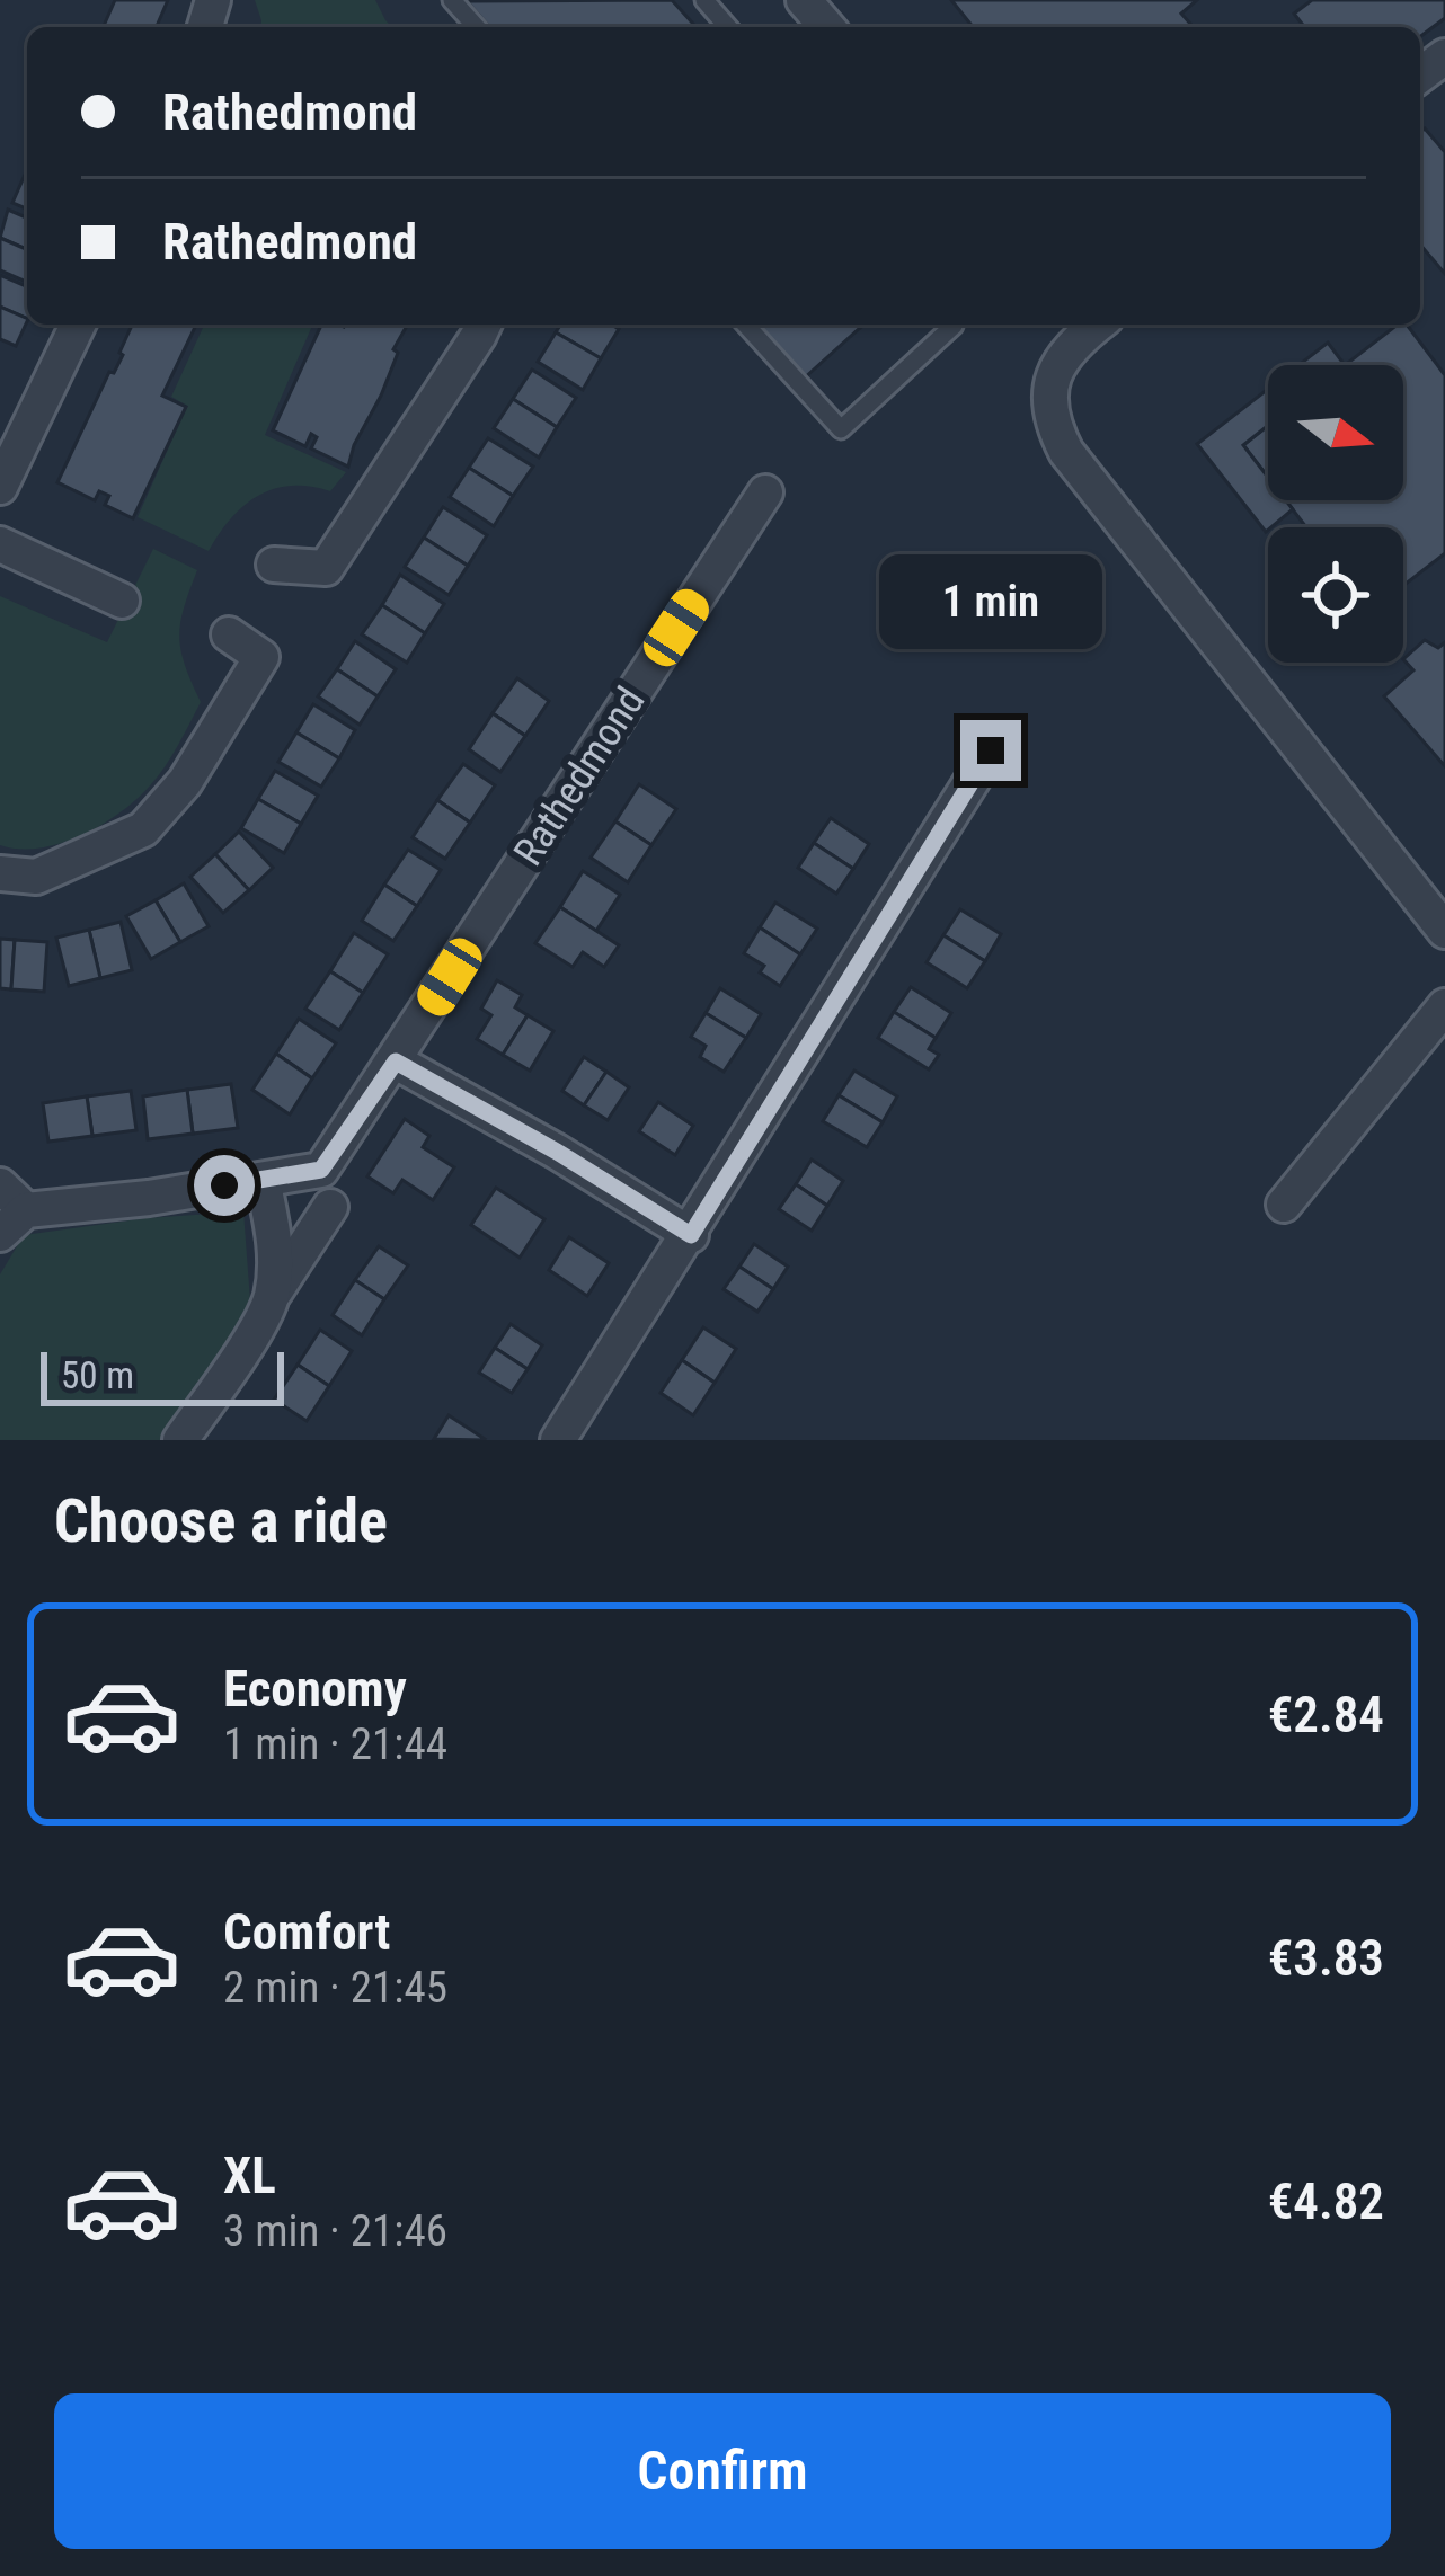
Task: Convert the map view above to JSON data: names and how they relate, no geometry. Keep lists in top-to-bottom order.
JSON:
{
  "streets": {
    "street": ["Rathedmond"]
  },
  "scale_bar": "50 m",
  "north": "right",
  "page": {
    "banner": ["Rathedmond", "Rathedmond"],
    "bubble": "1 min",
    "scale": "50 m",
    "heading": "Choose a ride",
    "list": [
      {
        "name": "Economy",
        "note": "1 min · 21:44",
        "value": "€2.84"
      },
      {
        "name": "Comfort",
        "note": "2 min · 21:45",
        "value": "€3.83"
      },
      {
        "name": "XL",
        "note": "3 min · 21:46",
        "value": "€4.82"
      }
    ],
    "buttons": "Confirm"
  }
}
